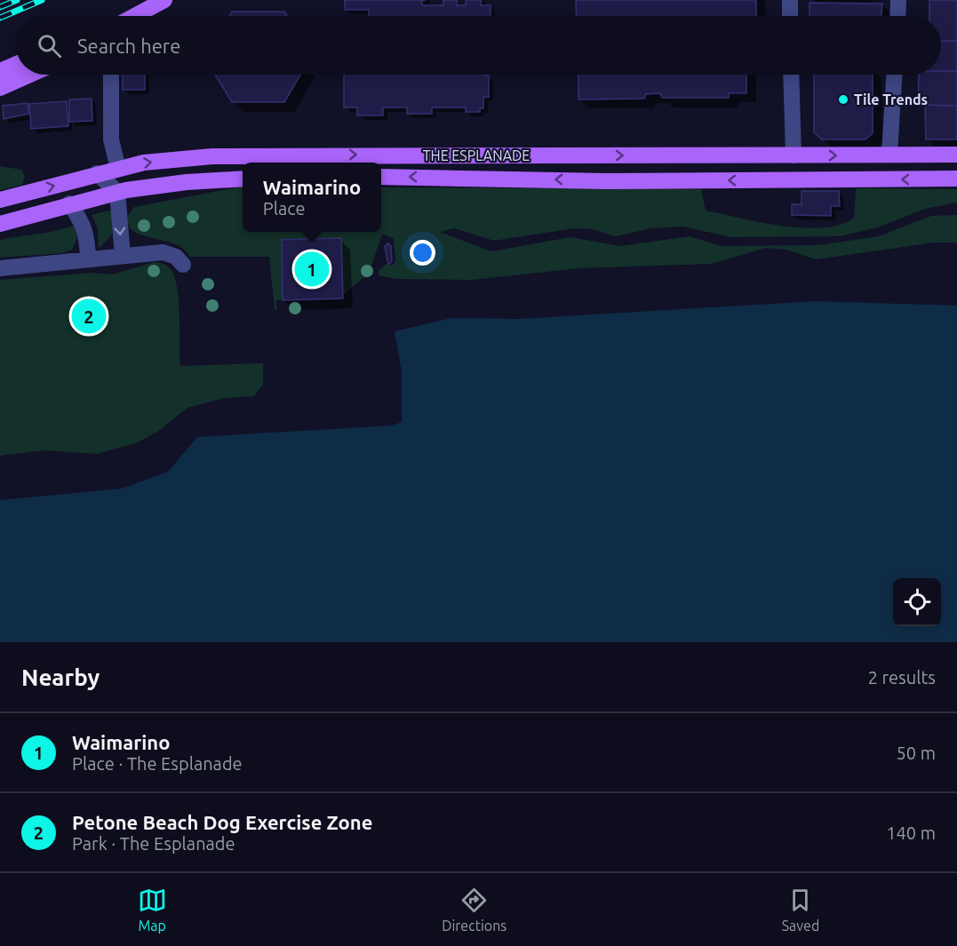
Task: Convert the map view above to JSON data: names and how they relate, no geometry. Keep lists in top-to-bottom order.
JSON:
{
  "streets": {
    "main road": ["THE ESPLANADE"]
  },
  "places": ["Tile Trends"],
  "page": {
    "search": "Search here",
    "popup": ["Waimarino", "Place"],
    "pins": ["1", "2"],
    "heading": ["Nearby", "2 results"],
    "list": [
      {
        "mark": "1",
        "name": "Waimarino",
        "note": "Place · The Esplanade",
        "value": "50 m"
      },
      {
        "mark": "2",
        "name": "Petone Beach Dog Exercise Zone",
        "note": "Park · The Esplanade",
        "value": "140 m"
      }
    ],
    "nav": ["Map", "Directions", "Saved"]
  }
}
